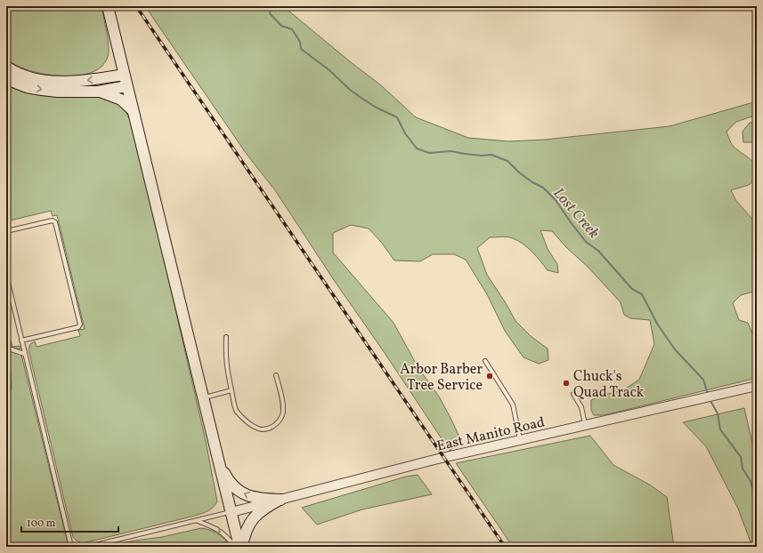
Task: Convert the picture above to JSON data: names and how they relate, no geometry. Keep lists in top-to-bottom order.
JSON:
{
  "streets": {
    "street": ["East Manito Road"]
  },
  "water": ["Lost Creek"],
  "places": ["Arbor Barber Tree Service", "Chuck's Quad Track"],
  "scale_bar": "100 m"
}
